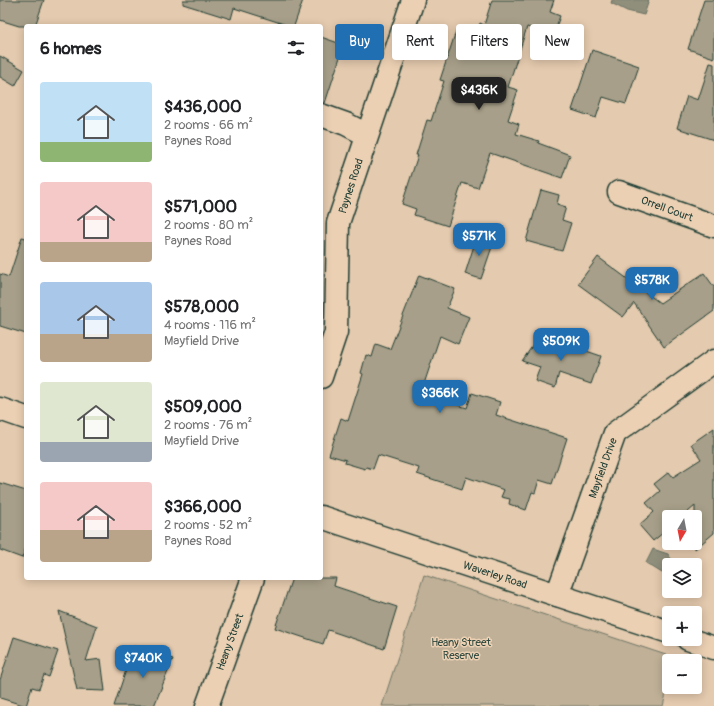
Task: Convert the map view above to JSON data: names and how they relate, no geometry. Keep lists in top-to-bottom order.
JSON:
{
  "streets": {
    "street": [
      "Paynes Road",
      "Orrell Court",
      "Mayfield Drive",
      "Waverley Road",
      "Heany Street"
    ]
  },
  "crossings": [
    ["Mayfield Drive", "Waverley Road"]
  ],
  "parks": ["Heany Street Reserve"],
  "north": "bottom",
  "page": {
    "chip": [
      "Buy",
      "Rent",
      "Filters",
      "New"
    ],
    "heading": "6 homes",
    "list": [
      {
        "name": "$436,000",
        "note": "2 rooms · 66 m² · Paynes Road"
      },
      {
        "name": "$571,000",
        "note": "2 rooms · 80 m² · Paynes Road"
      },
      {
        "name": "$578,000",
        "note": "4 rooms · 116 m² · Mayfield Drive"
      },
      {
        "name": "$509,000",
        "note": "2 rooms · 76 m² · Mayfield Drive"
      },
      {
        "name": "$366,000",
        "note": "2 rooms · 52 m² · Paynes Road"
      }
    ],
    "price": [
      "$436K",
      "$571K",
      "$578K",
      "$509K",
      "$366K",
      "$740K"
    ],
    "map_buttons": ["+", "−"]
  }
}
